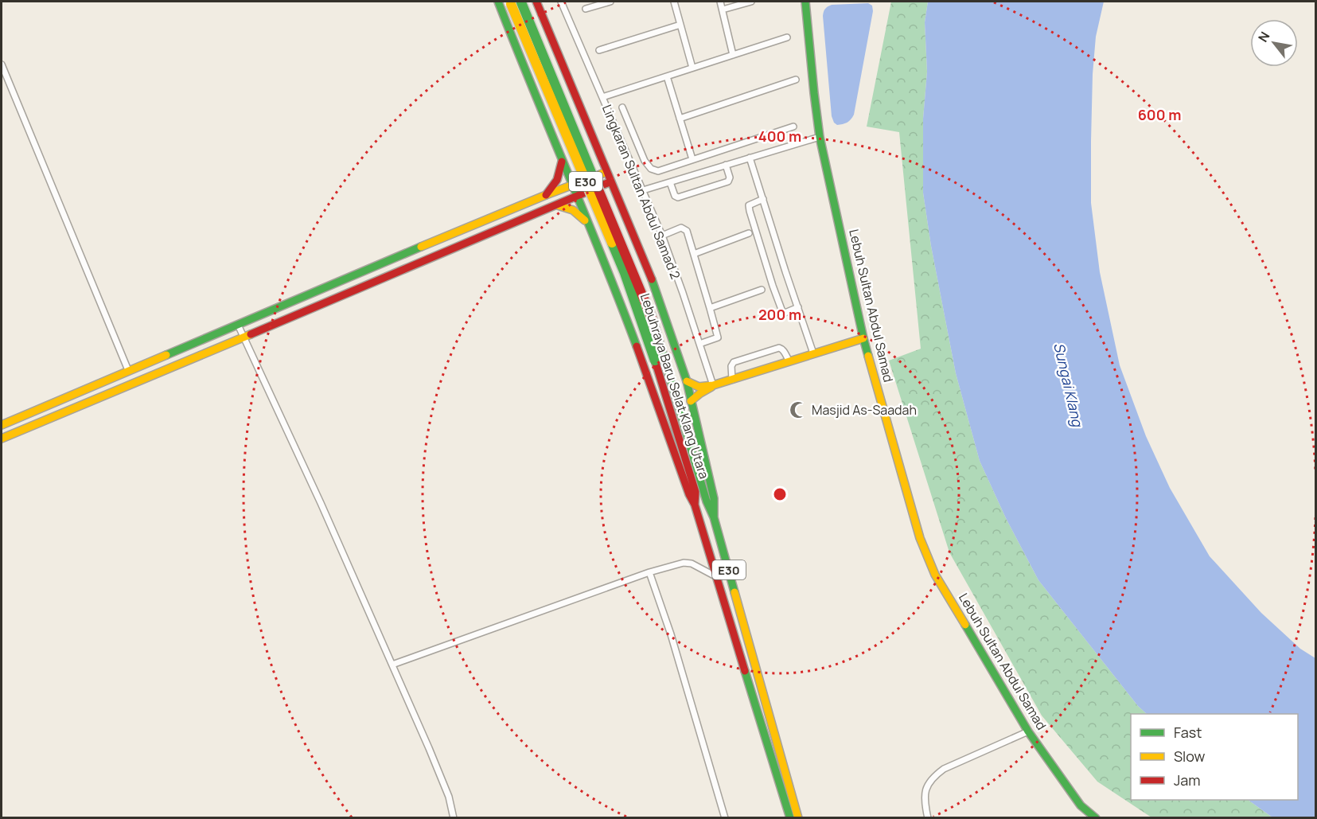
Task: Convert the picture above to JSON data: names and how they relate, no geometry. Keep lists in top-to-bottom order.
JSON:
{
  "streets": {
    "main road": ["E30", "Lebuh Sultan Abdul Samad", "Lebuhraya Baru Selat Klang Utara"],
    "street": ["Lingkaran Sultan Abdul Samad 2"]
  },
  "water": ["Sungai Klang"],
  "places": {
    "mosque": ["Masjid As-Saadah"]
  },
  "legend": ["Fast", "Slow", "Jam"],
  "north": "top left",
  "rings": ["600 m", "400 m", "200 m"]
}
